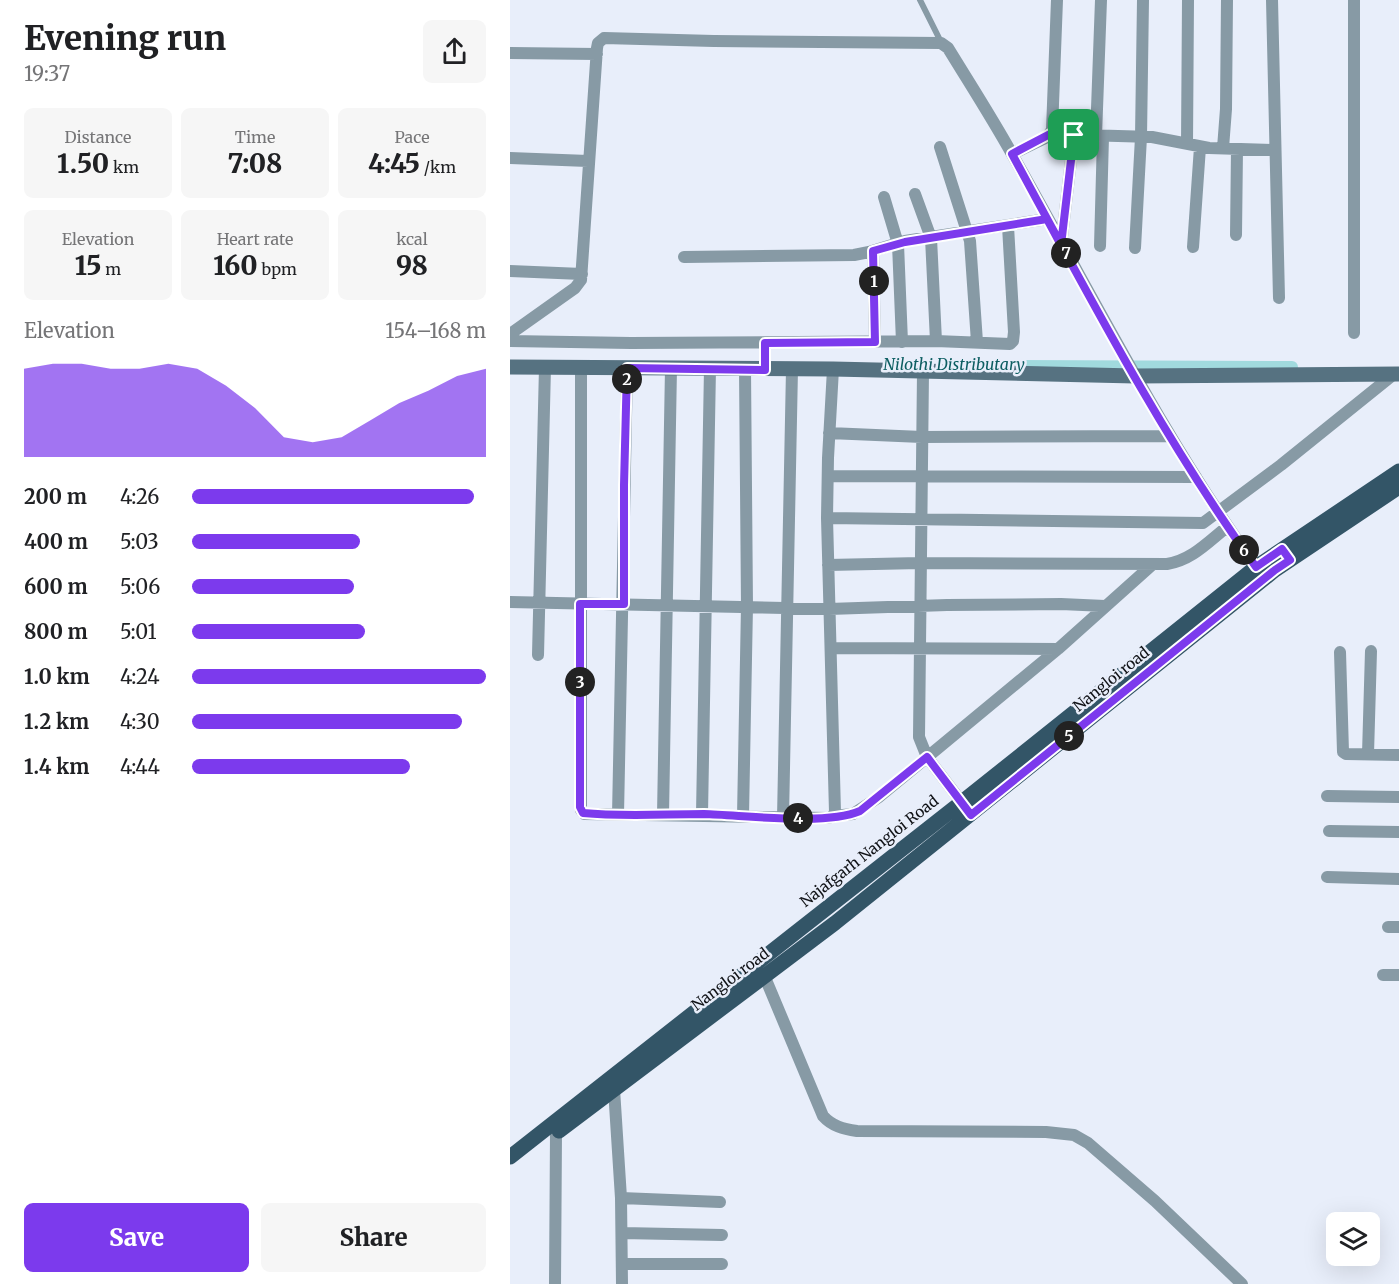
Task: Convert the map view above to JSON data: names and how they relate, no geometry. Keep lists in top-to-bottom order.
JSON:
{
  "streets": {
    "main road": ["Nangloi road", "Najafgarh Nangloi Road"]
  },
  "crossings": [
    ["Nangloi road", "Najafgarh Nangloi Road"]
  ],
  "water": ["Nilothi Distributary"],
  "page": {
    "heading": ["Evening run", "19:37"],
    "stats": [
      ["Distance", "1.50 km"],
      ["Time", "7:08"],
      ["Pace", "4:45 /km"],
      ["Elevation", "15 m"],
      ["Heart rate", "160 bpm"],
      ["kcal", "98"]
    ],
    "pins": [
      "7",
      "1",
      "2",
      "6",
      "3",
      "5",
      "4"
    ],
    "chart": ["Elevation", "154–168 m"],
    "list": [
      {
        "name": "200 m",
        "note": "4:26"
      },
      {
        "name": "400 m",
        "note": "5:03"
      },
      {
        "name": "600 m",
        "note": "5:06"
      },
      {
        "name": "800 m",
        "note": "5:01"
      },
      {
        "name": "1.0 km",
        "note": "4:24"
      },
      {
        "name": "1.2 km",
        "note": "4:30"
      },
      {
        "name": "1.4 km",
        "note": "4:44"
      }
    ],
    "buttons": ["Save", "Share"]
  }
}
